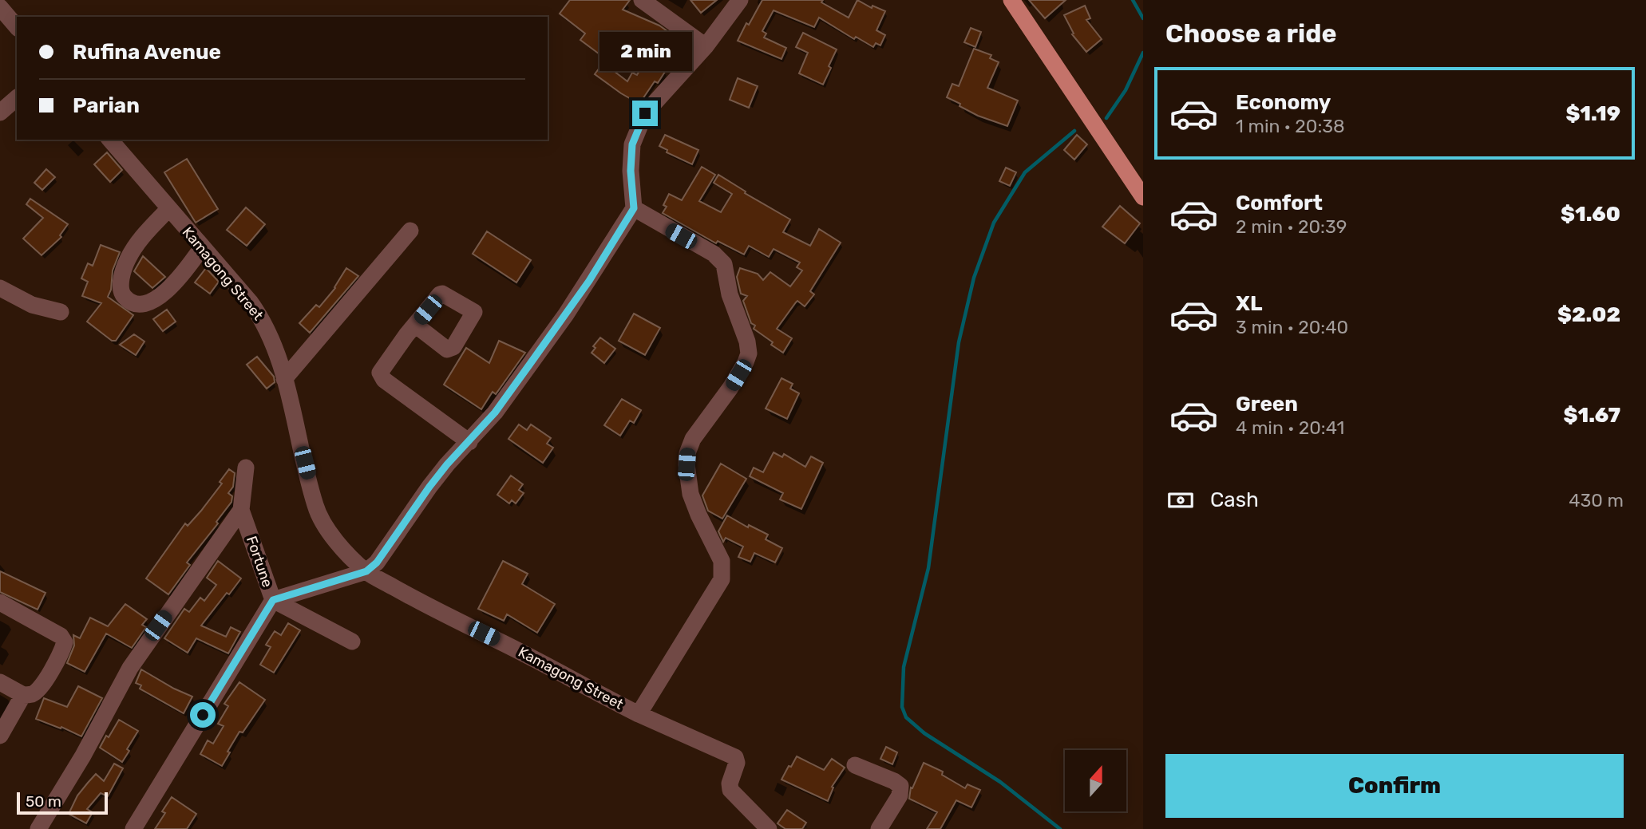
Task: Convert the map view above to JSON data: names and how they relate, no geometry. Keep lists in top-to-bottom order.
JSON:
{
  "streets": {
    "street": ["Kamagong Street", "Fortune"]
  },
  "scale_bar": "50 m",
  "north": "top",
  "page": {
    "heading": "Choose a ride",
    "banner": ["Rufina Avenue", "Parian"],
    "bubble": "2 min",
    "list": [
      {
        "name": "Economy",
        "note": "1 min · 20:38",
        "value": "$1.19"
      },
      {
        "name": "Comfort",
        "note": "2 min · 20:39",
        "value": "$1.60"
      },
      {
        "name": "XL",
        "note": "3 min · 20:40",
        "value": "$2.02"
      },
      {
        "name": "Green",
        "note": "4 min · 20:41",
        "value": "$1.67"
      }
    ],
    "pay": ["Cash", "430 m"],
    "buttons": "Confirm",
    "scale": "50 m"
  }
}
